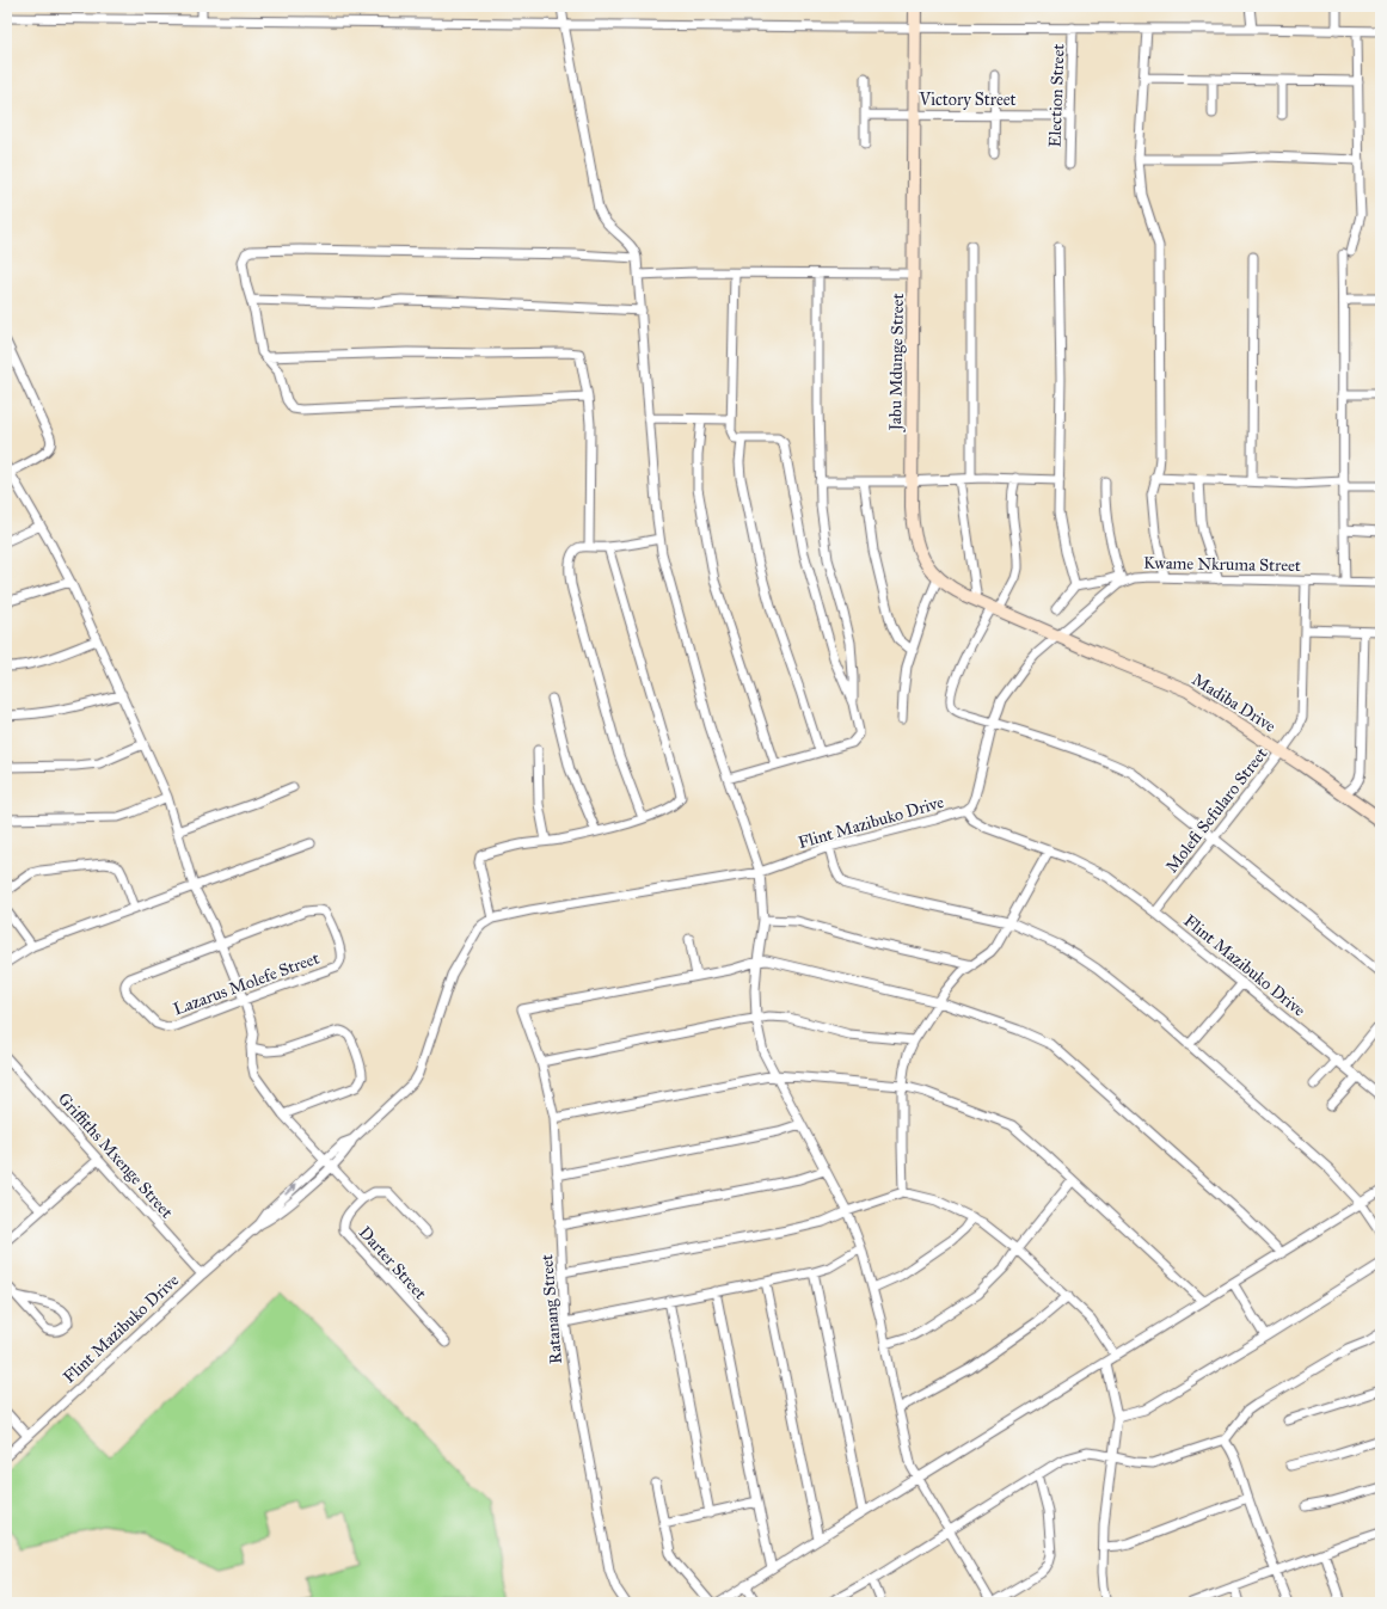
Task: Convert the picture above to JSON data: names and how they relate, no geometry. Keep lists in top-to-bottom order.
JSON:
{
  "streets": {
    "street": [
      "Election Street",
      "Victory Street",
      "Jabu Mdunge Street",
      "Kwame Nkruma Street",
      "Madiba Drive",
      "Molefi Sefularo Street",
      "Flint Mazibuko Drive",
      "Lazarus Molefe Street",
      "Griffiths Mxenge Street",
      "Darter Street",
      "Ratanang Street"
    ]
  },
  "crossings": [
    ["Election Street", "Victory Street"],
    ["Victory Street", "Jabu Mdunge Street"],
    ["Jabu Mdunge Street", "Kwame Nkruma Street"],
    ["Jabu Mdunge Street", "Madiba Drive"],
    ["Kwame Nkruma Street", "Madiba Drive"],
    ["Kwame Nkruma Street", "Molefi Sefularo Street"],
    ["Kwame Nkruma Street", "Flint Mazibuko Drive"],
    ["Madiba Drive", "Molefi Sefularo Street"],
    ["Molefi Sefularo Street", "Flint Mazibuko Drive"],
    ["Flint Mazibuko Drive", "Griffiths Mxenge Street"],
    ["Flint Mazibuko Drive", "Darter Street"],
    ["Lazarus Molefe Street", "Darter Street"]
  ]
}
